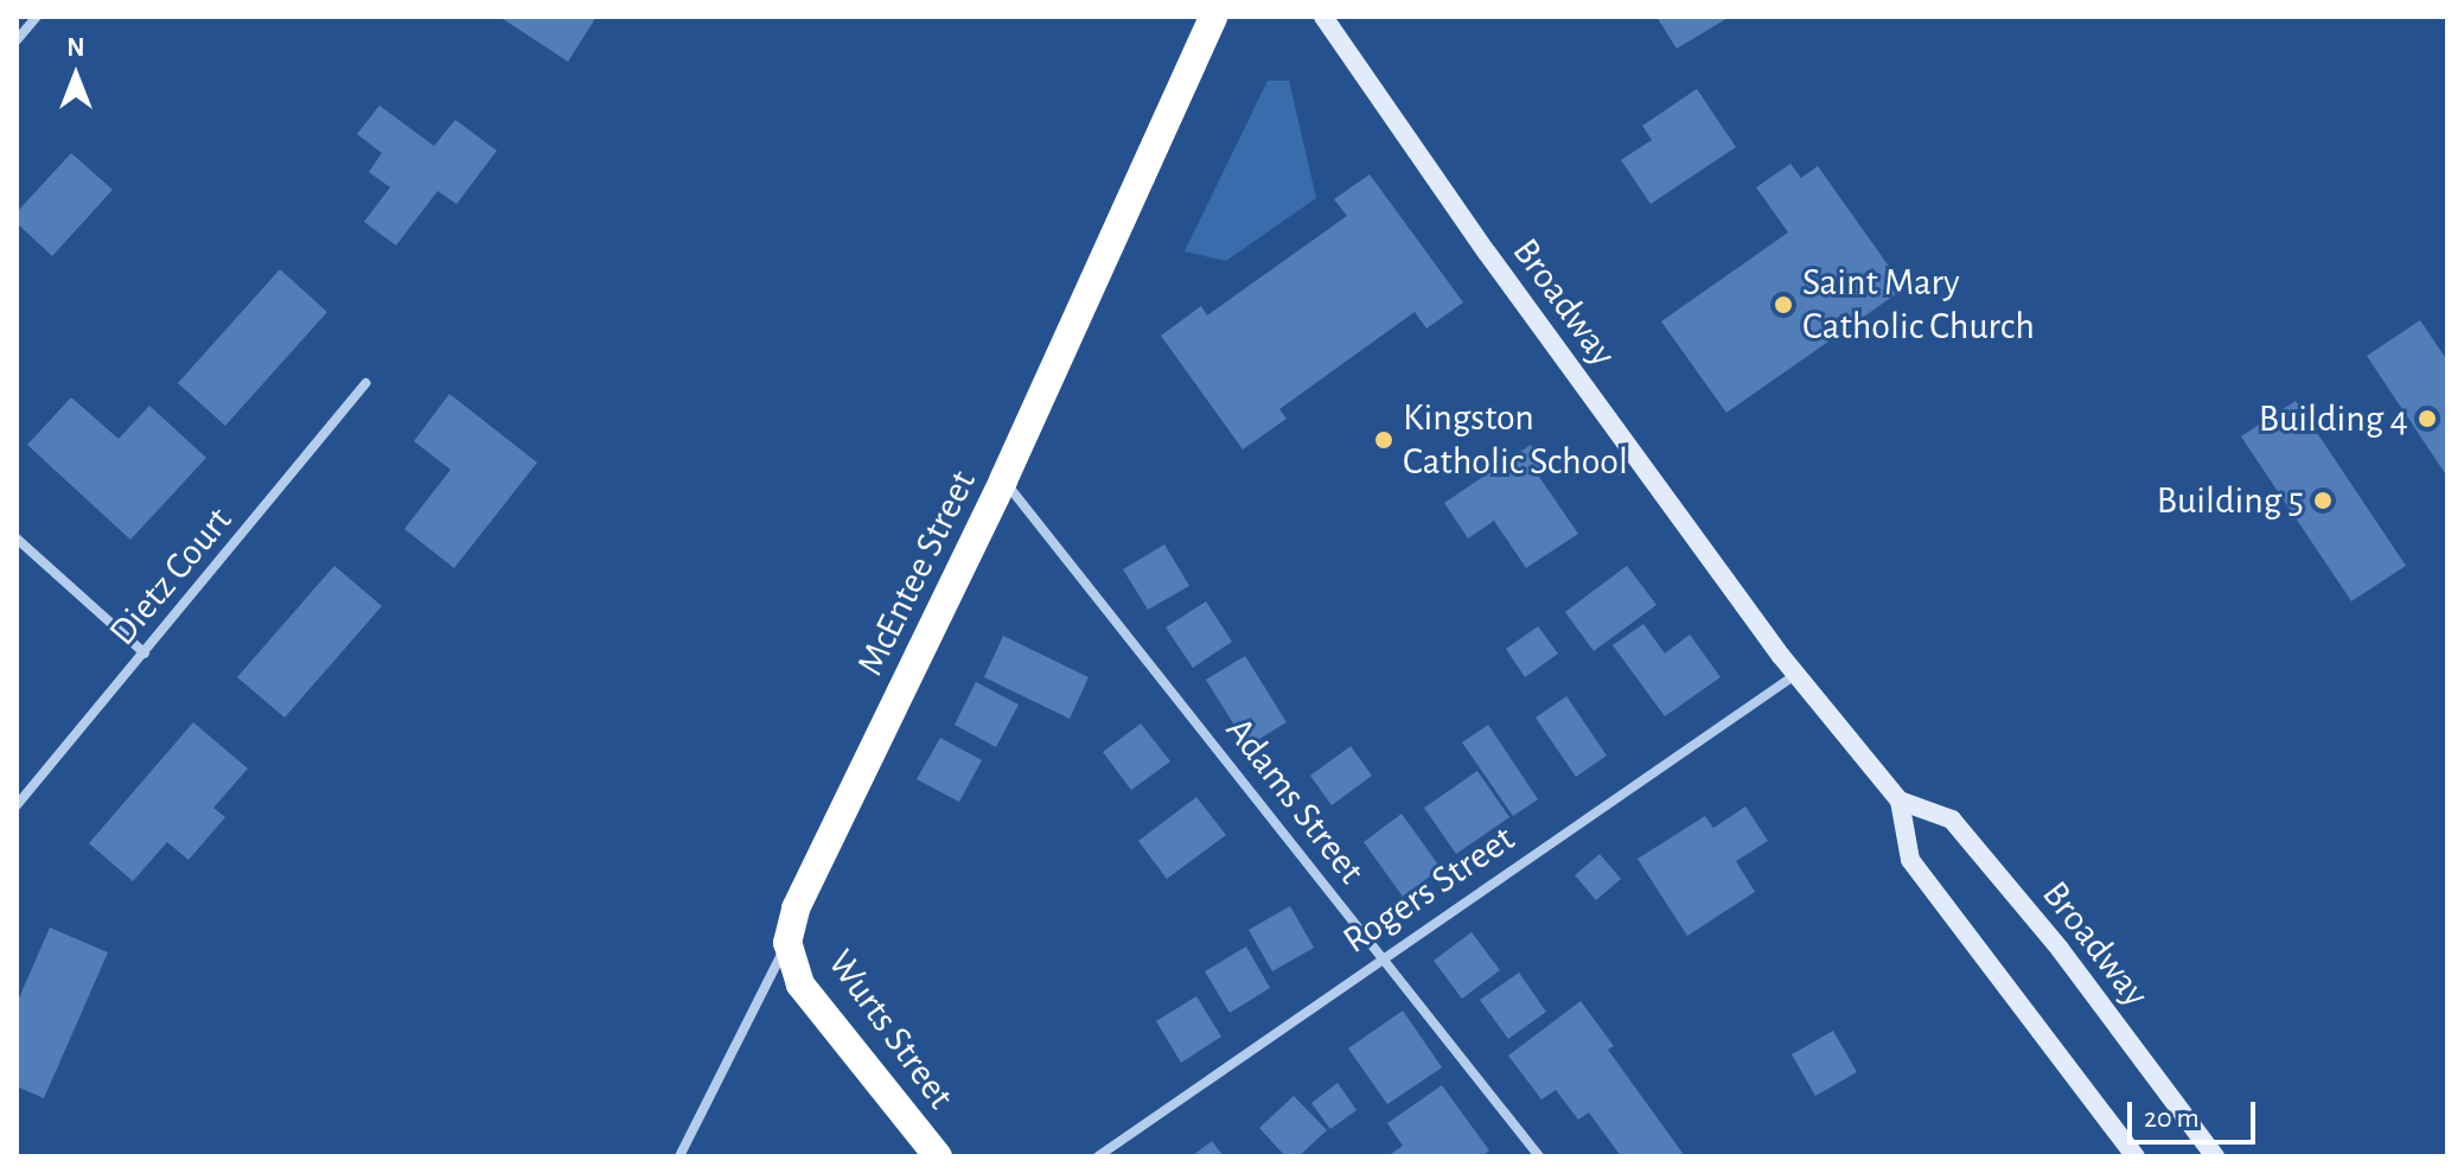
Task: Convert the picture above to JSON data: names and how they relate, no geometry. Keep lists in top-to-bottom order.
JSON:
{
  "streets": {
    "highway": ["McEntee Street", "Wurts Street"],
    "street": [
      "Broadway",
      "Dietz Court",
      "Adams Street",
      "Rogers Street"
    ]
  },
  "crossings": [
    ["Broadway", "Rogers Street"],
    ["McEntee Street", "Adams Street"],
    ["McEntee Street", "Wurts Street"],
    ["Adams Street", "Rogers Street"]
  ],
  "places": [
    "Saint Mary Catholic Church",
    "Building 4",
    "Kingston Catholic School",
    "Building 5"
  ],
  "scale_bar": "20 m",
  "north": "top"
}
